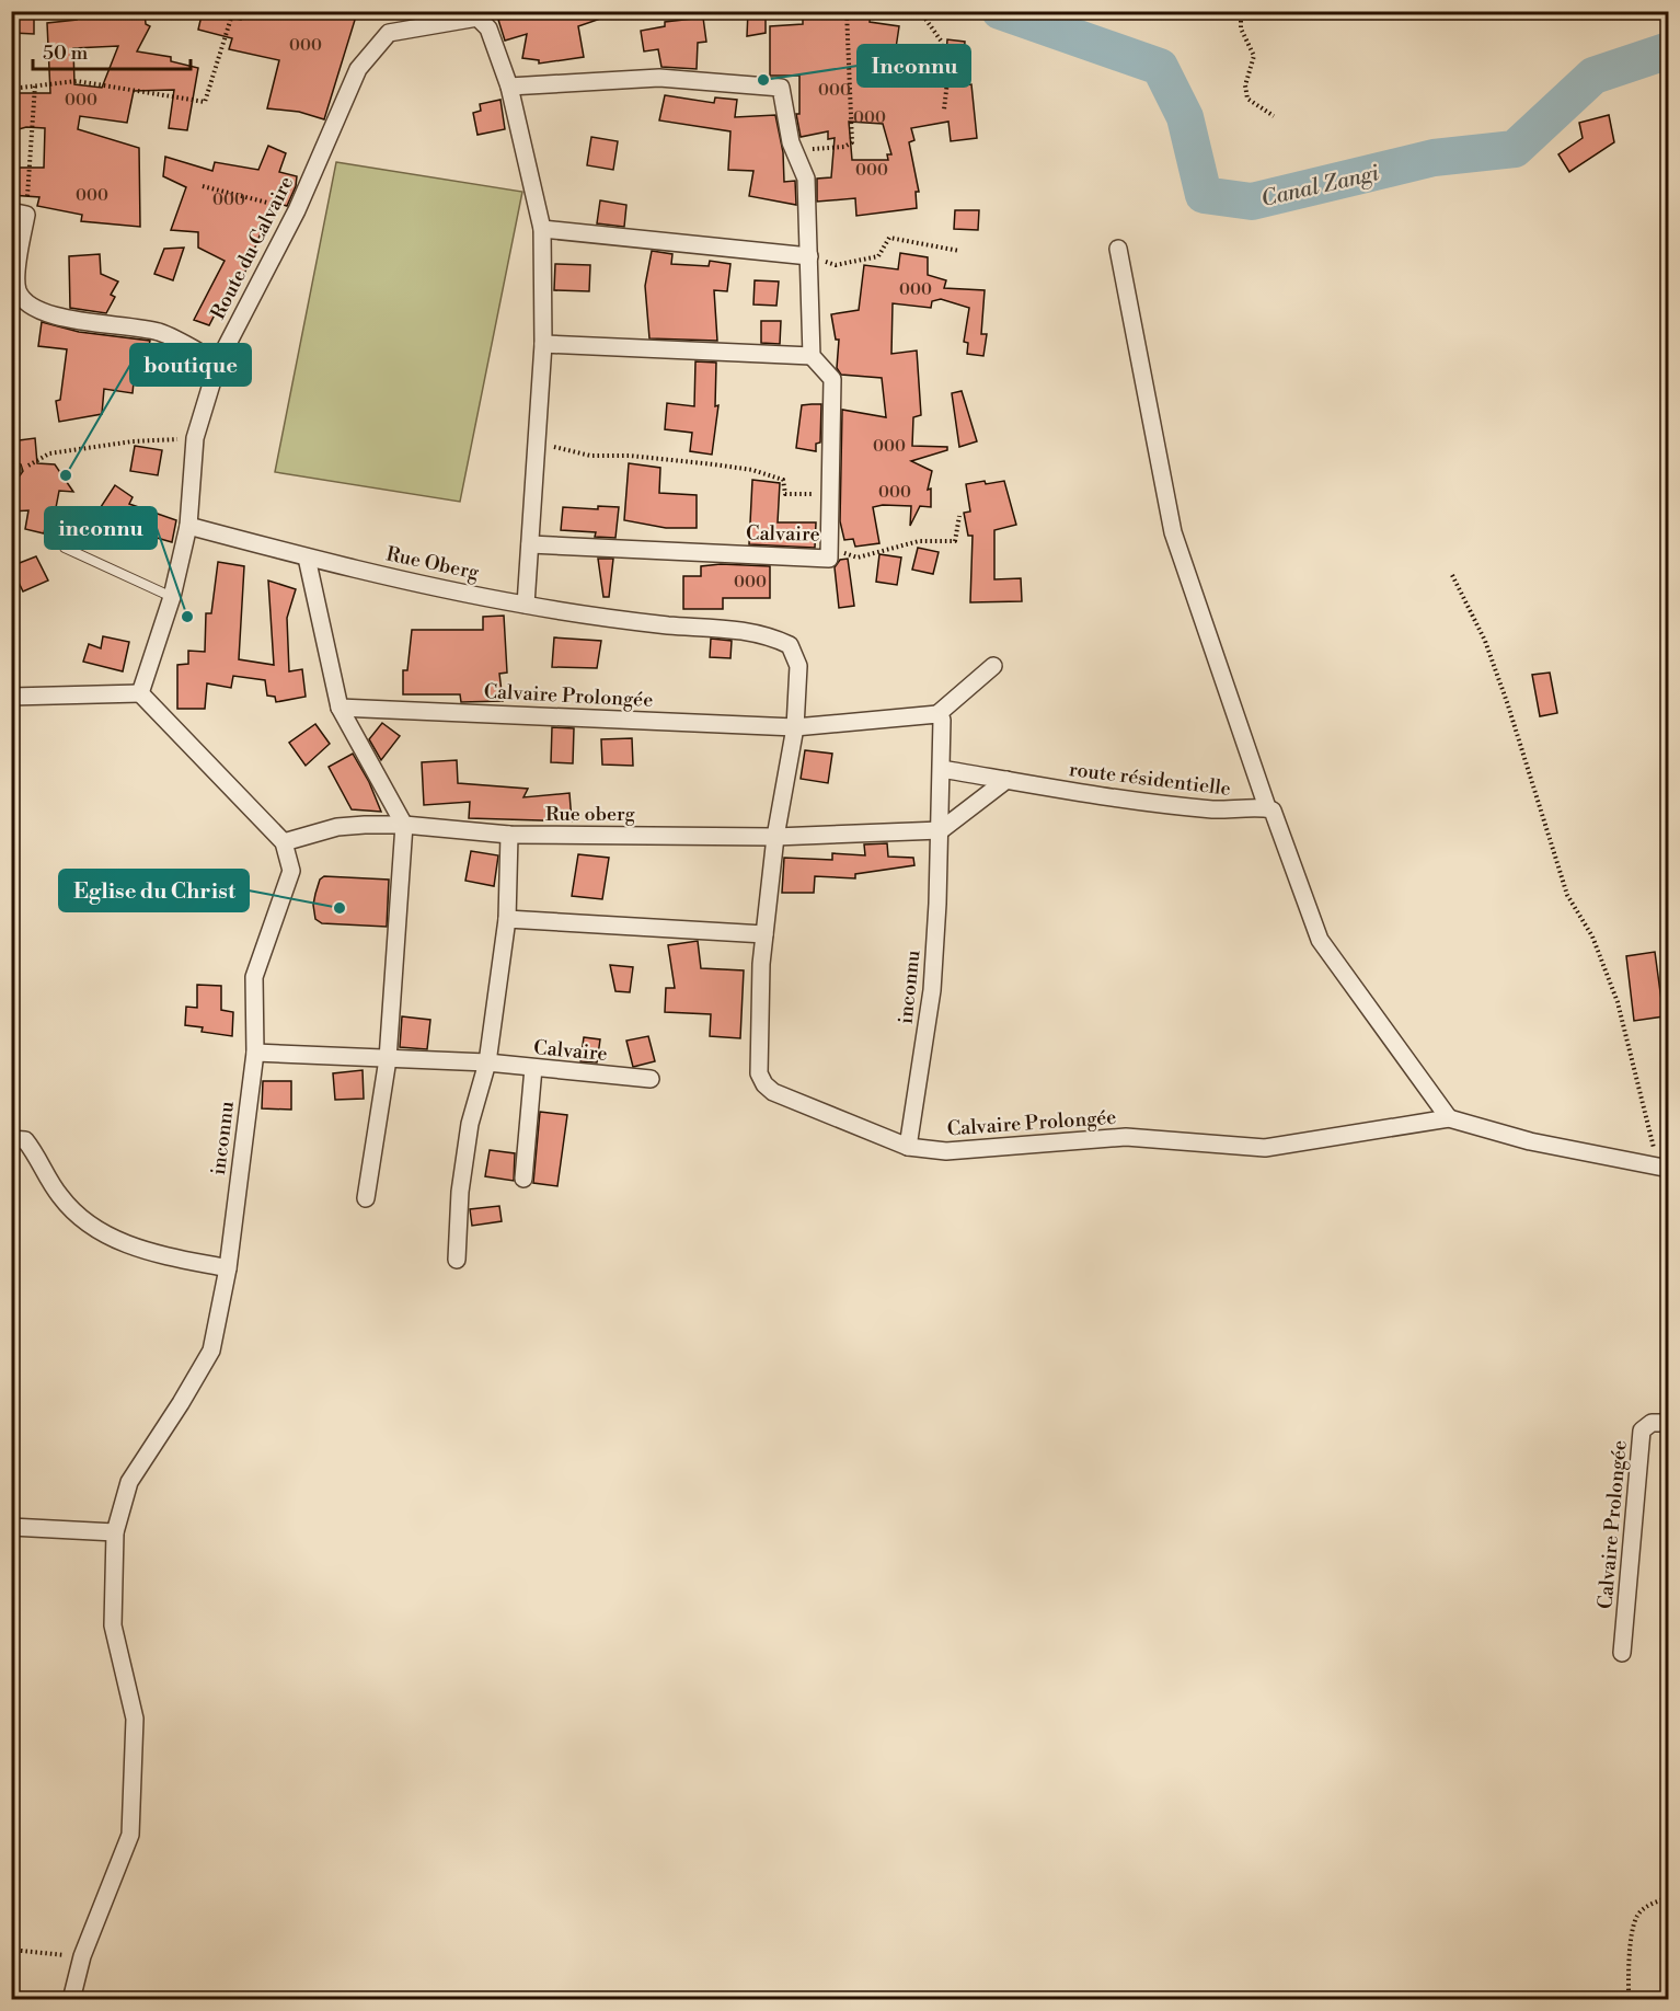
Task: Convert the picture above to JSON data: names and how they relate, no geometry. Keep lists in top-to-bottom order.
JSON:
{
  "streets": {
    "street": [
      "Route du Calvaire",
      "Calvaire",
      "Rue Oberg",
      "Calvaire Prolongée",
      "route résidentielle",
      "Rue oberg",
      "inconnu"
    ]
  },
  "crossings": [
    ["Route du Calvaire", "Rue Oberg"],
    ["Rue Oberg", "Calvaire Prolongée"],
    ["Calvaire Prolongée", "Rue oberg"],
    ["Calvaire Prolongée", "inconnu"],
    ["route résidentielle", "inconnu"]
  ],
  "water": ["Canal Zangi"],
  "places": [
    "Inconnu",
    "boutique",
    "inconnu",
    "Eglise du Christ"
  ],
  "house_numbers": [
    "000",
    "000",
    "000",
    "000",
    "000",
    "000",
    "000",
    "000",
    "000",
    "000",
    "000"
  ],
  "scale_bar": "50 m"
}
